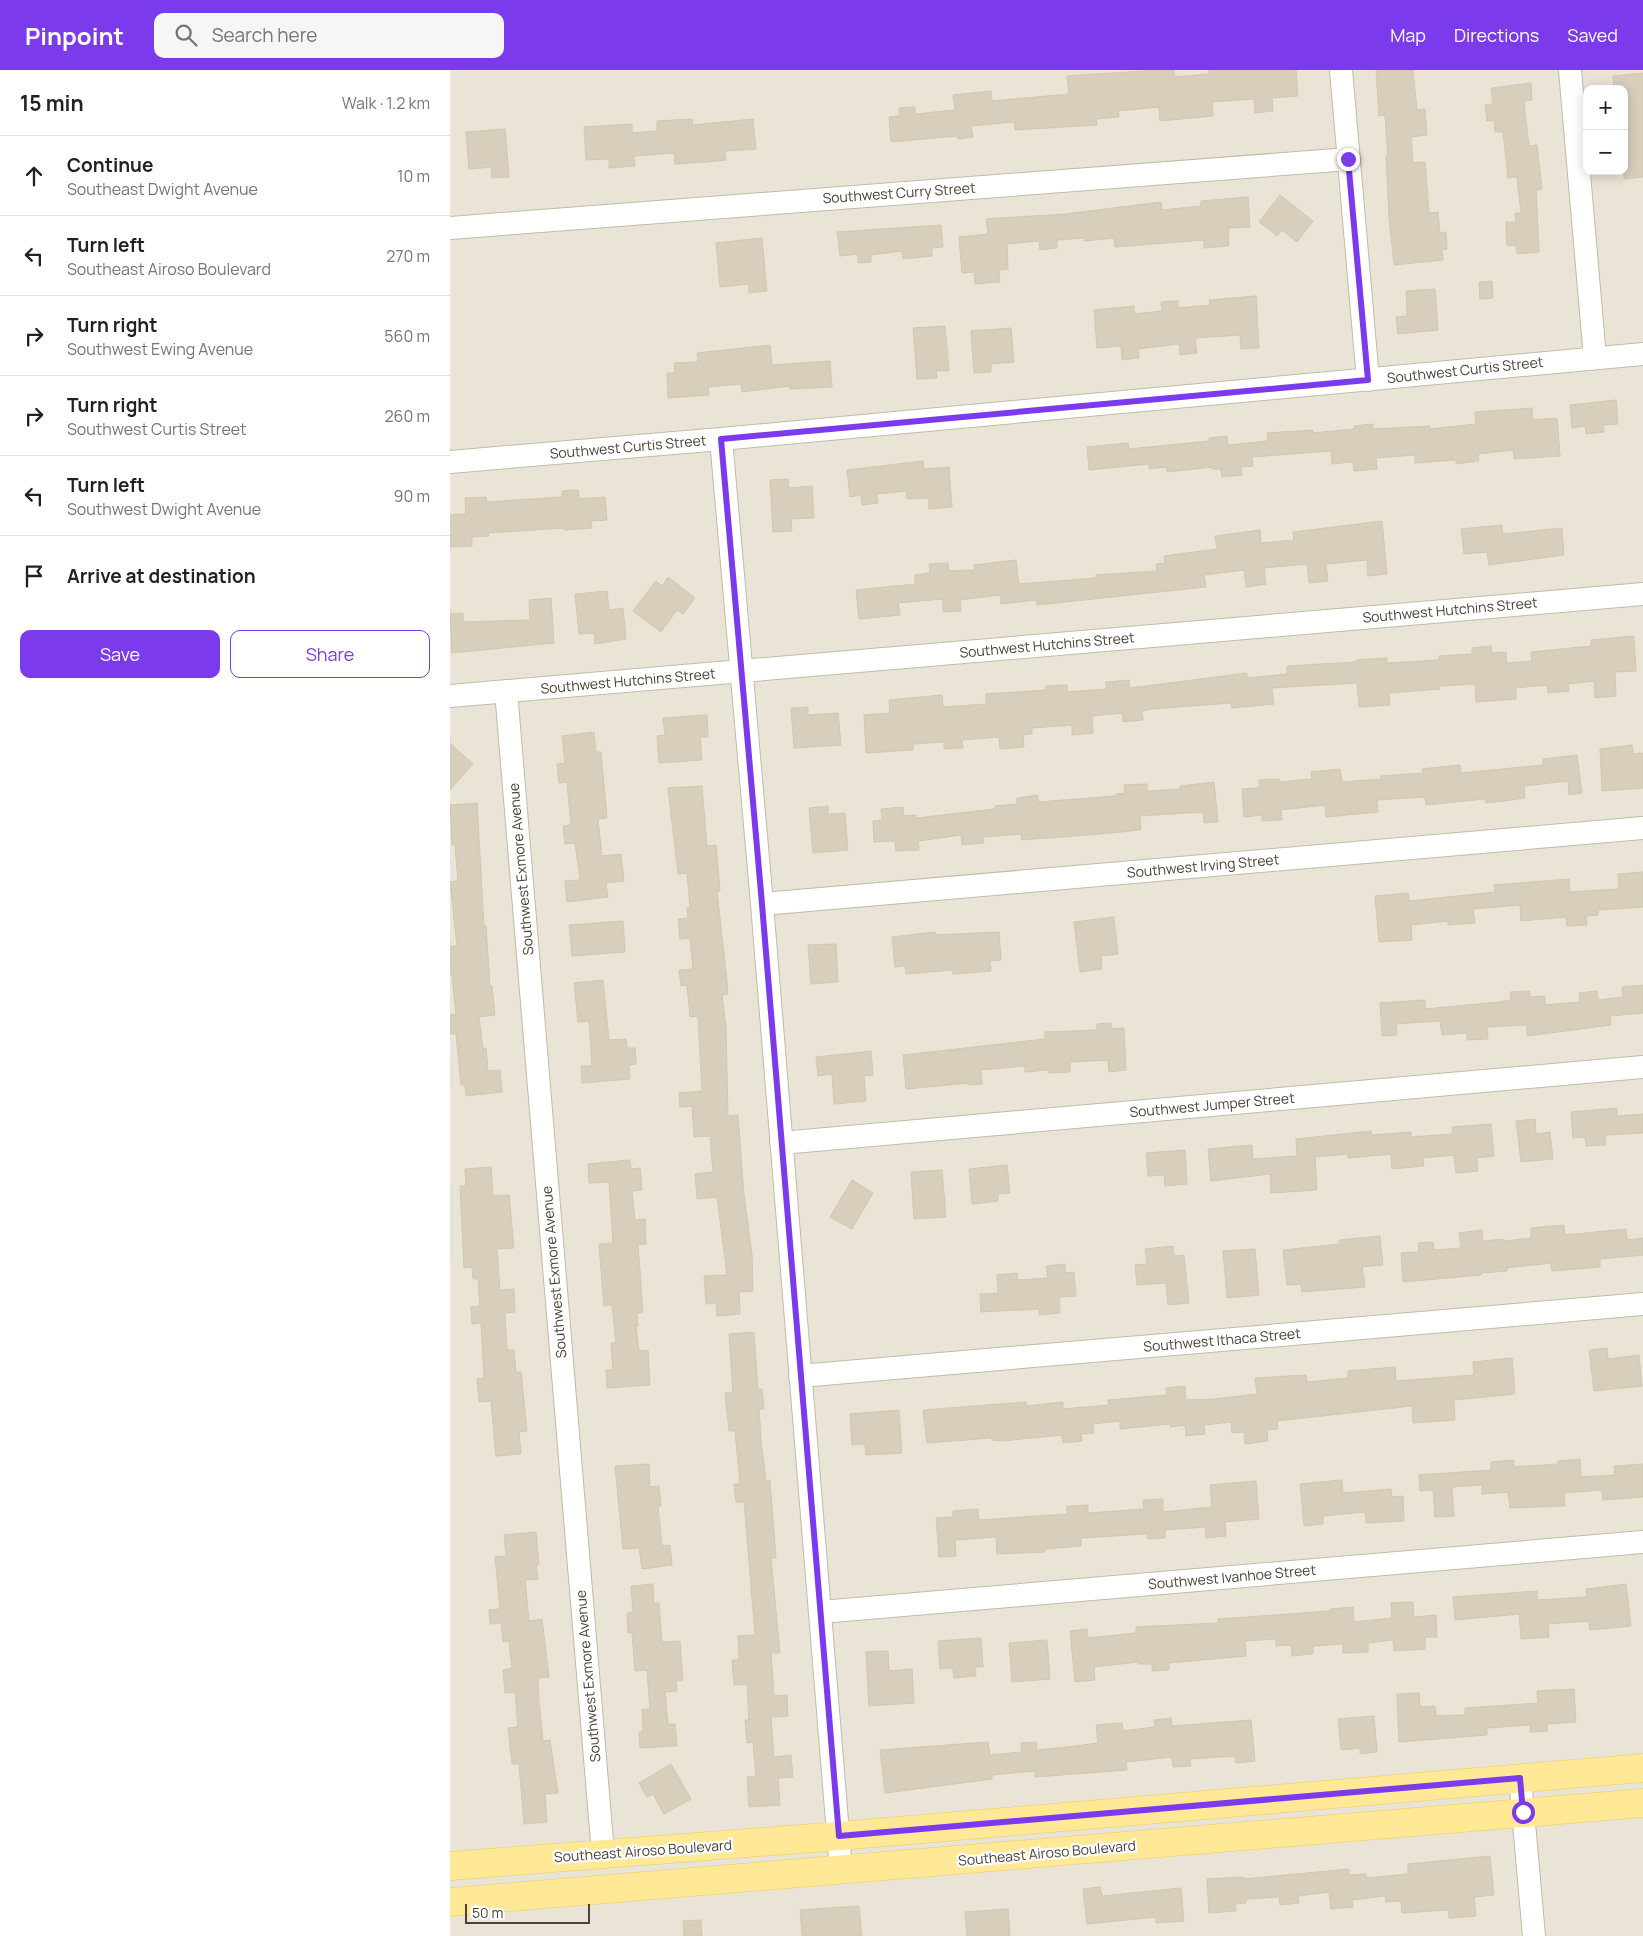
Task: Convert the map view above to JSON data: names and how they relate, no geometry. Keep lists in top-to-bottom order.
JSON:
{
  "streets": {
    "main road": ["Southeast Airoso Boulevard"],
    "street": [
      "Southwest Curry Street",
      "Southwest Curtis Street",
      "Southwest Hutchins Street",
      "Southwest Irving Street",
      "Southwest Exmore Avenue",
      "Southwest Jumper Street",
      "Southwest Ithaca Street",
      "Southwest Ivanhoe Street"
    ]
  },
  "crossings": [
    ["Southwest Hutchins Street", "Southwest Exmore Avenue"],
    ["Southwest Exmore Avenue", "Southeast Airoso Boulevard"]
  ],
  "scale_bar": "50 m",
  "page": {
    "header": "Pinpoint",
    "search": "Search here",
    "nav": ["Map", "Directions", "Saved"],
    "heading": ["15 min", "Walk · 1.2 km"],
    "map_buttons": ["+", "−"],
    "list": [
      ["Continue", "Southeast Dwight Avenue", "10 m"],
      ["Turn left", "Southeast Airoso Boulevard", "270 m"],
      ["Turn right", "Southwest Ewing Avenue", "560 m"],
      ["Turn right", "Southwest Curtis Street", "260 m"],
      ["Turn left", "Southwest Dwight Avenue", "90 m"],
      "Arrive at destination"
    ],
    "buttons": ["Save", "Share"],
    "scale": "50 m"
  }
}
